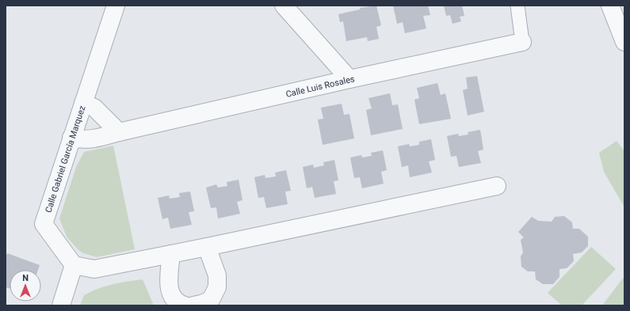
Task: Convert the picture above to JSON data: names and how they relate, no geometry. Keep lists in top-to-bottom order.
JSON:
{
  "streets": {
    "street": ["Calle Luis Rosales", "Calle Gabriel García Marquez"]
  },
  "crossings": [
    ["Calle Luis Rosales", "Calle Gabriel García Marquez"]
  ],
  "north": "top"
}
